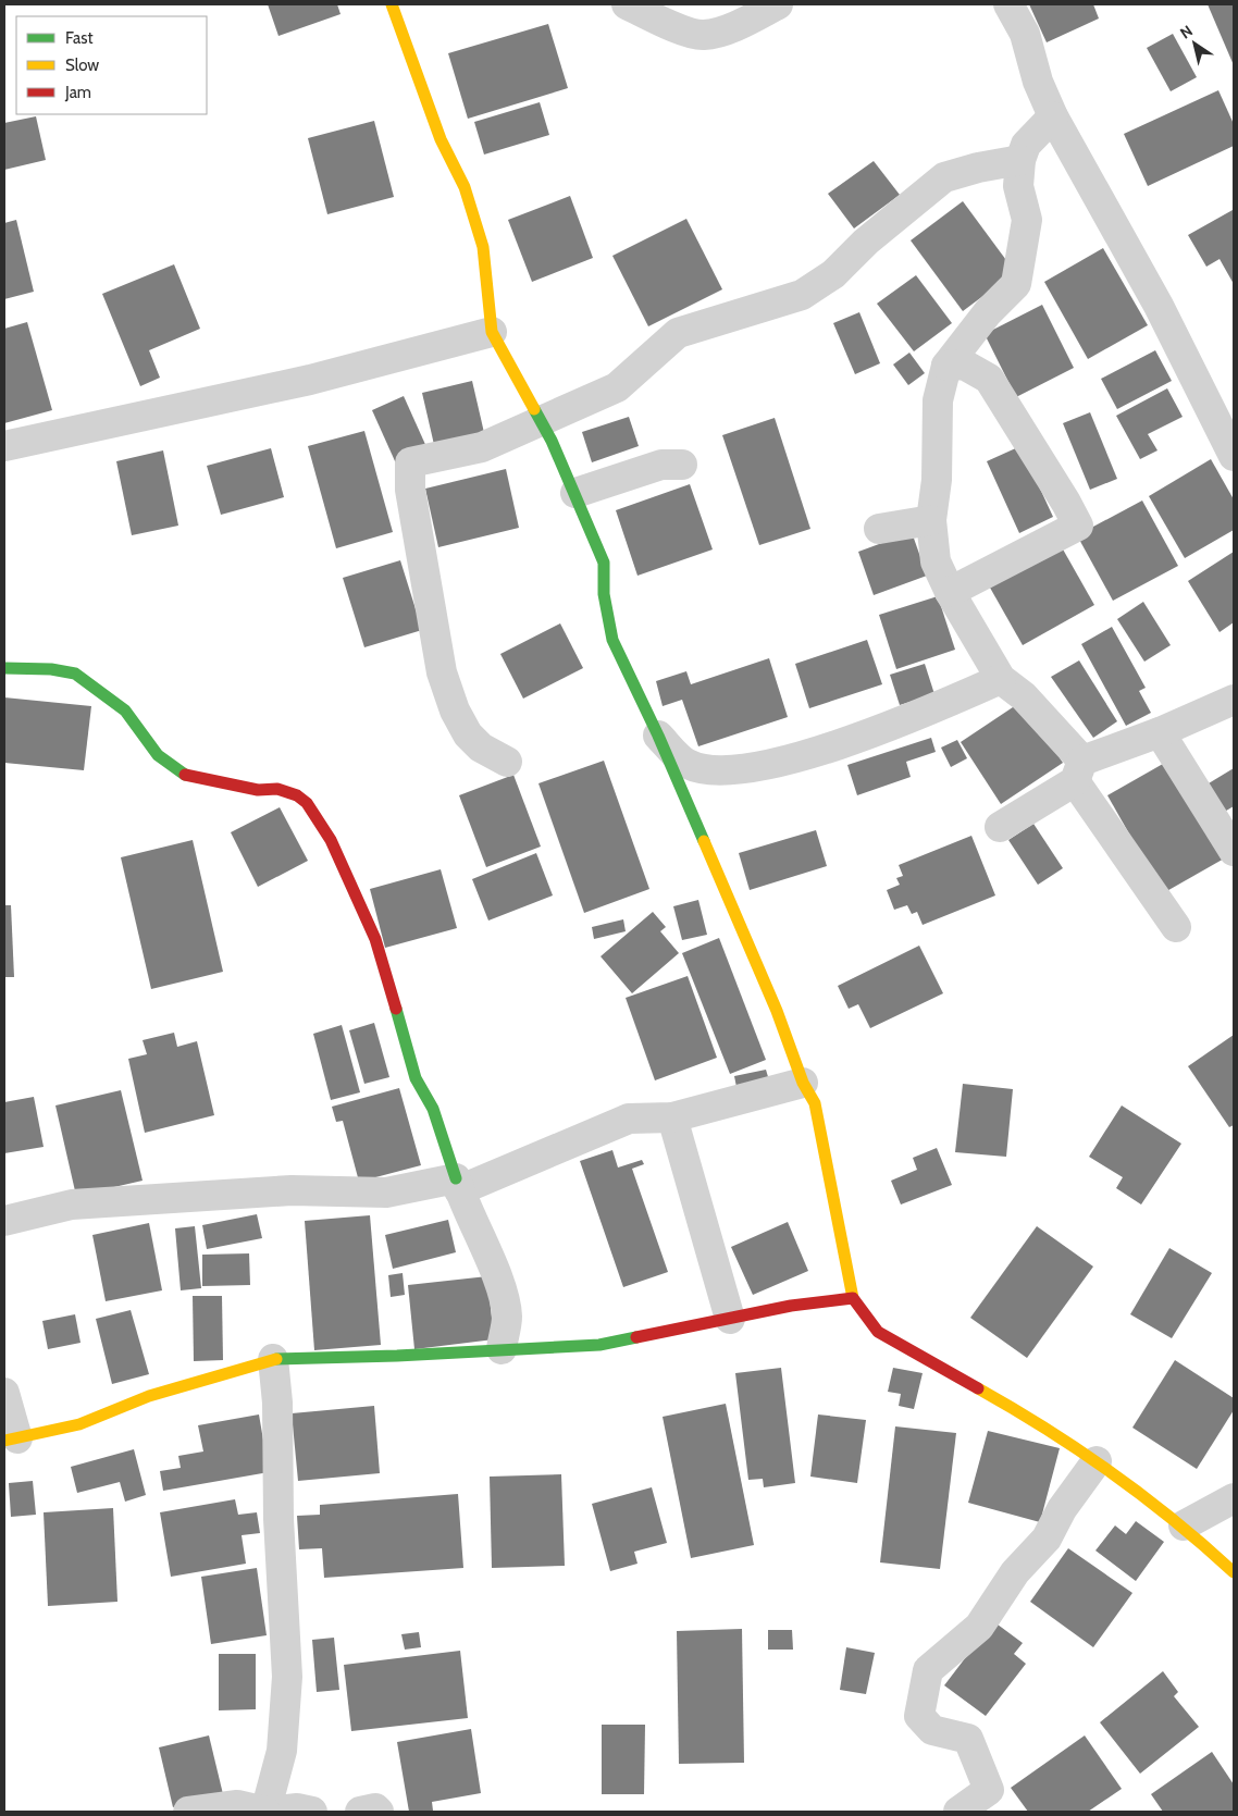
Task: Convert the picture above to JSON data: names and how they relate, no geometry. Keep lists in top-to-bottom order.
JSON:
{
  "legend": ["Fast", "Slow", "Jam"],
  "north": "top left"
}
